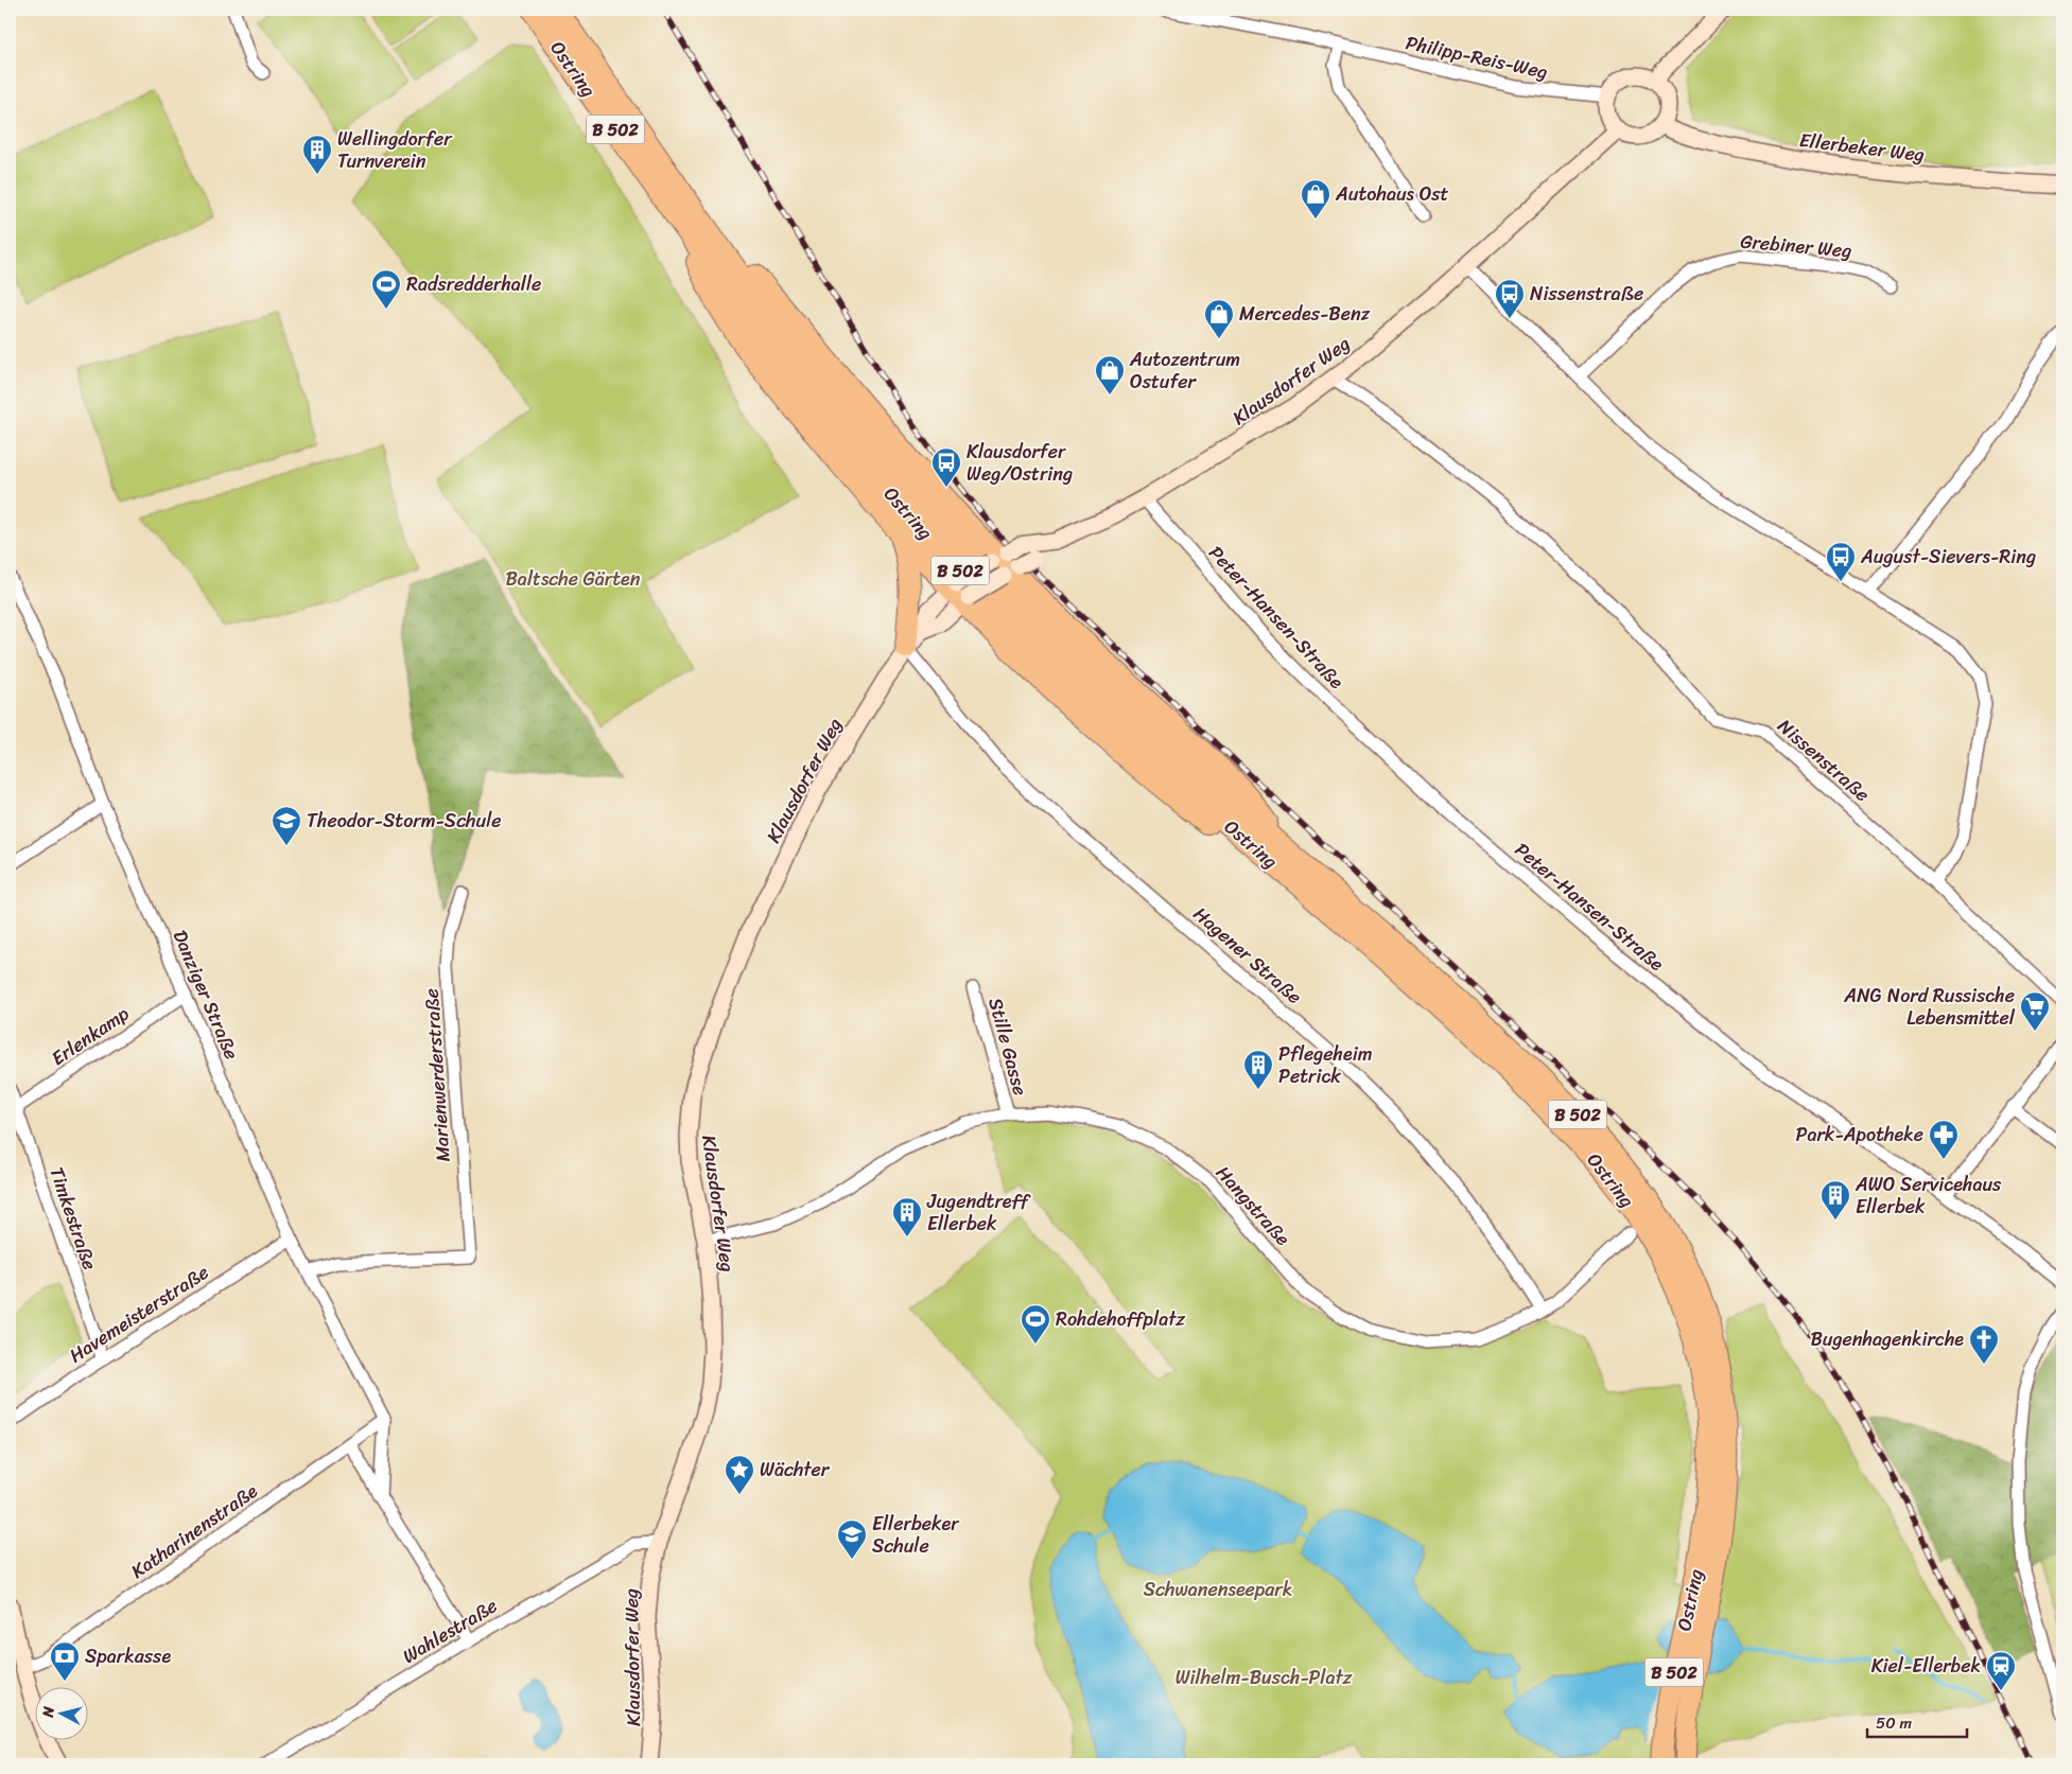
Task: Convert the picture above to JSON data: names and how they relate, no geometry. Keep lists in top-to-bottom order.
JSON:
{
  "streets": {
    "highway": ["Ostring", "B 502"],
    "street": [
      "Philipp-Reis-Weg",
      "Ellerbeker Weg",
      "Grebiner Weg",
      "Klausdorfer Weg",
      "Peter-Hansen-Straße",
      "Nissenstraße",
      "Hagener Straße",
      "Danziger Straße",
      "Erlenkamp",
      "Stille Gasse",
      "Marienwerderstraße",
      "Hangstraße",
      "Timkestraße",
      "Havemeisterstraße",
      "Katharinenstraße",
      "Wahlestraße"
    ]
  },
  "crossings": [
    ["Philipp-Reis-Weg", "Ellerbeker Weg"],
    ["Philipp-Reis-Weg", "Klausdorfer Weg"],
    ["Ellerbeker Weg", "Klausdorfer Weg"],
    ["Klausdorfer Weg", "Peter-Hansen-Straße"],
    ["Klausdorfer Weg", "Nissenstraße"],
    ["Klausdorfer Weg", "Hagener Straße"],
    ["Klausdorfer Weg", "Hangstraße"],
    ["Klausdorfer Weg", "Wahlestraße"],
    ["Hagener Straße", "Hangstraße"],
    ["Danziger Straße", "Erlenkamp"],
    ["Danziger Straße", "Marienwerderstraße"],
    ["Danziger Straße", "Havemeisterstraße"],
    ["Danziger Straße", "Katharinenstraße"],
    ["Erlenkamp", "Timkestraße"],
    ["Stille Gasse", "Hangstraße"],
    ["Timkestraße", "Havemeisterstraße"]
  ],
  "parks": ["Baltsche Gärten", "Schwanenseepark", "Wilhelm-Busch-Platz"],
  "places": {
    "building": [
      "Wellingdorfer Turnverein",
      "Pflegeheim Petrick",
      "AWO Servicehaus Ellerbek",
      "Jugendtreff Ellerbek"
    ],
    "shop": ["Autohaus Ost", "Mercedes-Benz", "Autozentrum Ostufer"],
    "sports": ["Radsredderhalle", "Rohdehoffplatz"],
    "bus stop": ["Nissenstraße", "Klausdorfer Weg/Ostring", "August-Sievers-Ring"],
    "school or university": ["Theodor-Storm-Schule", "Ellerbeker Schule"],
    "supermarket": ["ANG Nord Russische Lebensmittel"],
    "pharmacy": ["Park-Apotheke"],
    "church": ["Bugenhagenkirche"],
    "place": ["Wächter"],
    "bank": ["Sparkasse"],
    "station": ["Kiel-Ellerbek"]
  },
  "scale_bar": "50 m",
  "north": "left"
}
